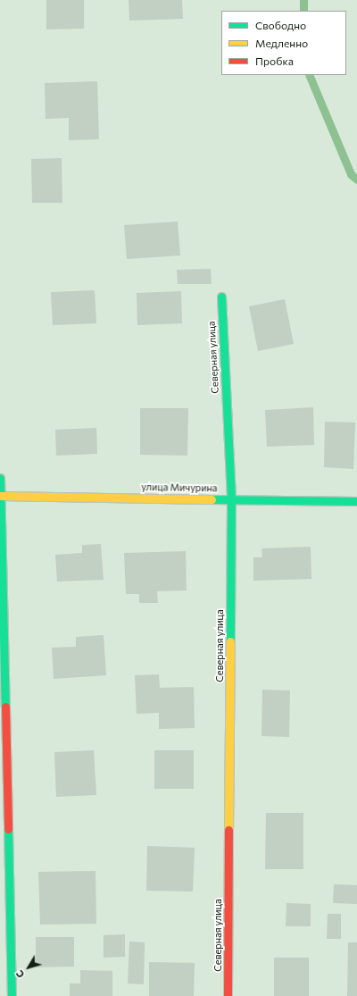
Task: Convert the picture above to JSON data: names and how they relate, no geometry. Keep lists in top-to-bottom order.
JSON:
{
  "streets": {
    "street": ["Северная улица", "улица Мичурина"]
  },
  "crossings": [
    ["Северная улица", "улица Мичурина"]
  ],
  "legend": ["Свободно", "Медленно", "Пробка"],
  "north": "bottom left"
}
